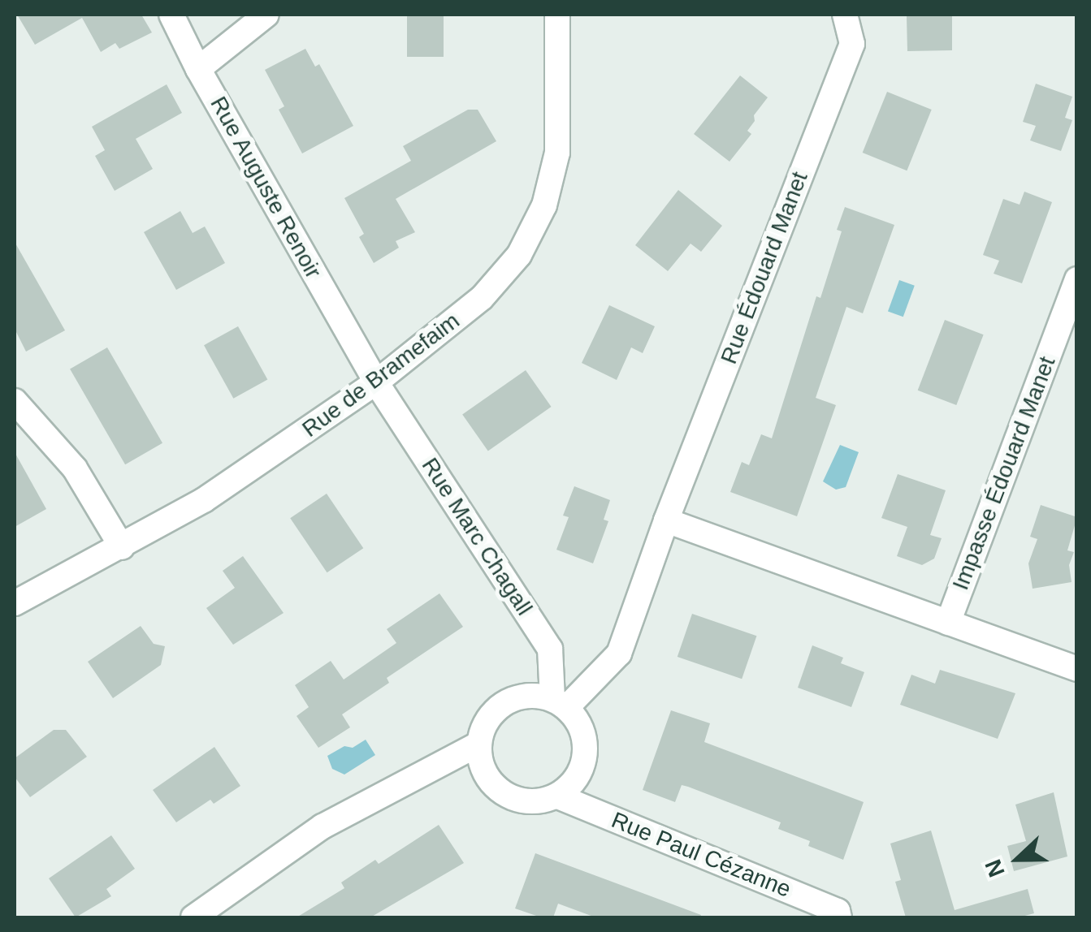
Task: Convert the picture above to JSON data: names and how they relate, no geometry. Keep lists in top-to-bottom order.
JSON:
{
  "streets": {
    "street": [
      "Rue Auguste Renoir",
      "Rue Édouard Manet",
      "Rue de Bramefaim",
      "Impasse Édouard Manet",
      "Rue Marc Chagall",
      "Rue Paul Cézanne"
    ]
  },
  "crossings": [
    ["Rue Auguste Renoir", "Rue de Bramefaim"],
    ["Rue Auguste Renoir", "Rue Marc Chagall"],
    ["Rue Édouard Manet", "Rue Marc Chagall"],
    ["Rue Édouard Manet", "Rue Paul Cézanne"],
    ["Rue de Bramefaim", "Rue Marc Chagall"],
    ["Rue Marc Chagall", "Rue Paul Cézanne"]
  ],
  "north": "left"
}
